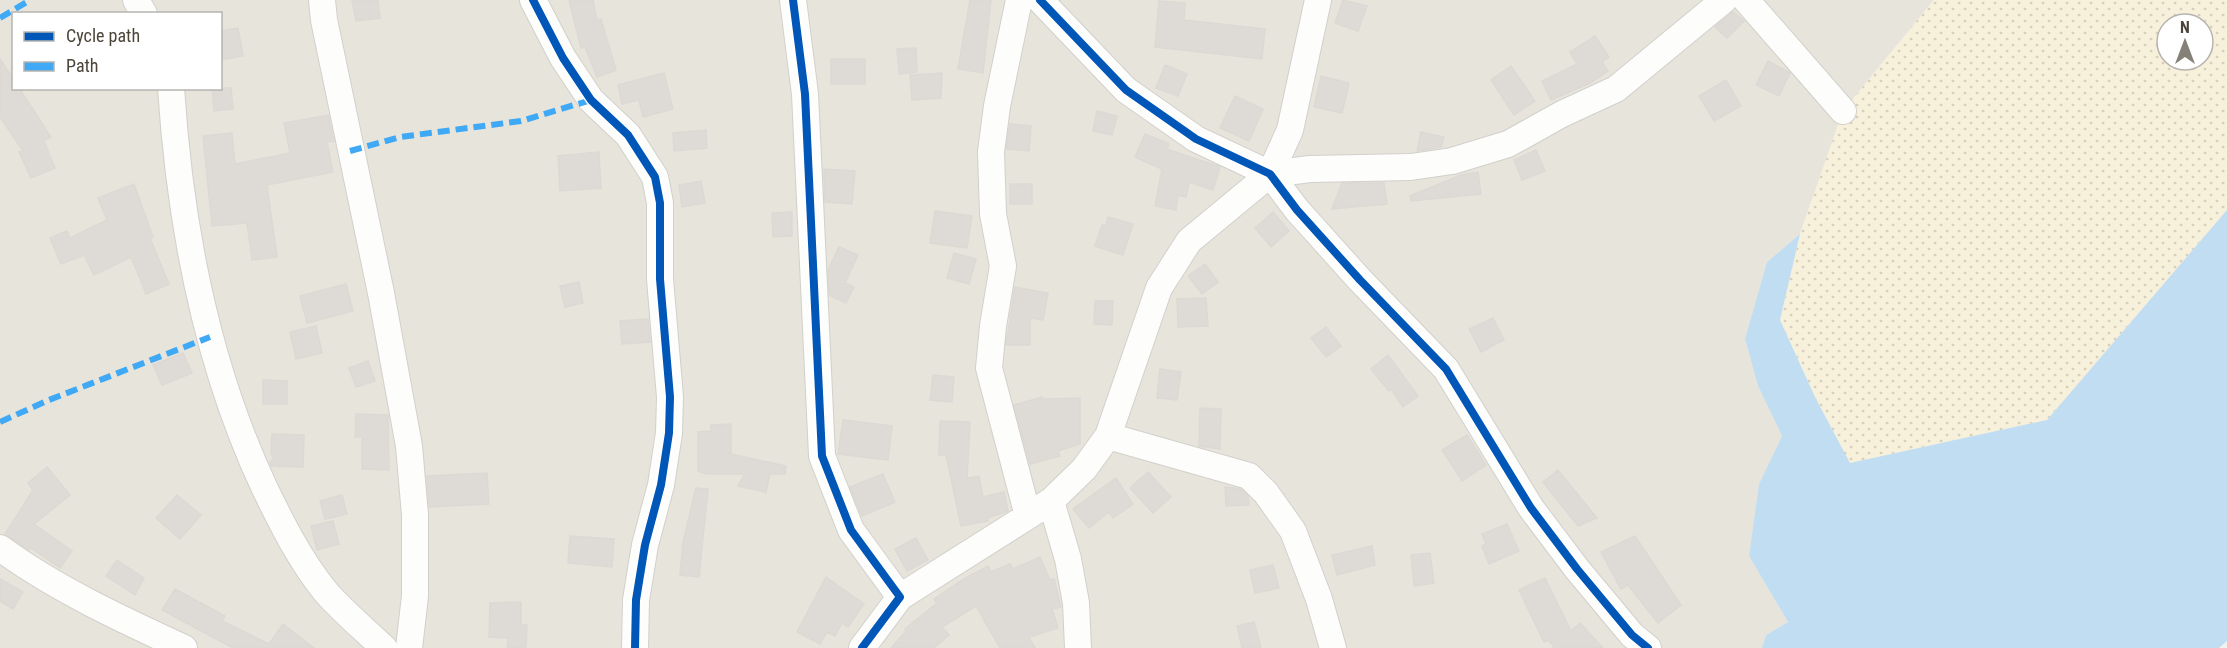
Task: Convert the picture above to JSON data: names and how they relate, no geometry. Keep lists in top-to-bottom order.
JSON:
{
  "legend": ["Cycle path", "Path"],
  "north": "top"
}
